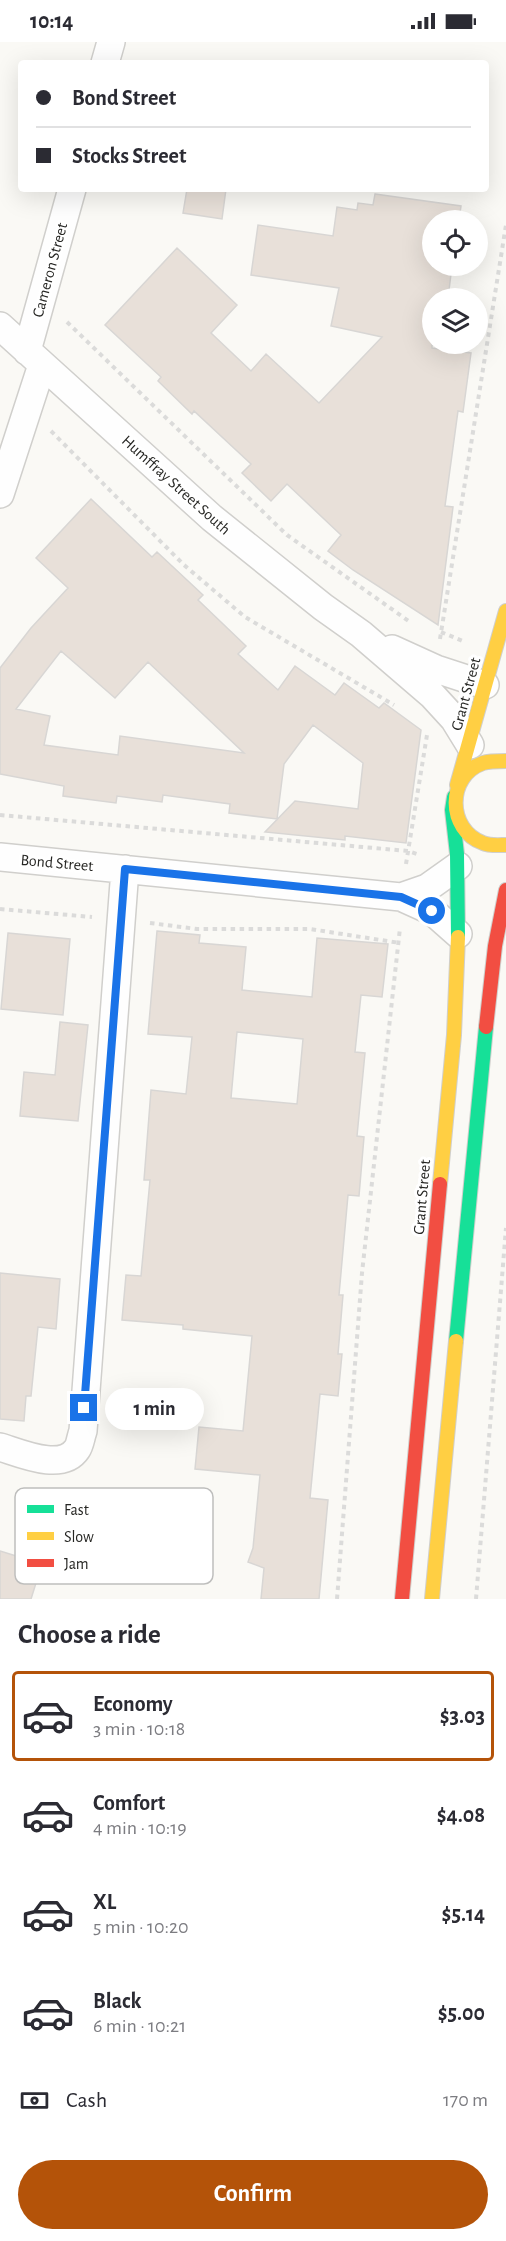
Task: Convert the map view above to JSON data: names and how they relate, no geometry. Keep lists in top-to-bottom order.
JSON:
{
  "streets": {
    "main road": ["Grant Street"],
    "street": ["Cameron Street", "Humffray Street South", "Bond Street"]
  },
  "crossings": [
    ["Cameron Street", "Humffray Street South"],
    ["Humffray Street South", "Grant Street"],
    ["Grant Street", "Bond Street"]
  ],
  "legend": ["Fast", "Slow", "Jam"],
  "page": {
    "status": "10:14",
    "banner": ["Bond Street", "Stocks Street"],
    "bubble": "1 min",
    "heading": "Choose a ride",
    "list": [
      {
        "name": "Economy",
        "note": "3 min · 10:18",
        "value": "$3.03"
      },
      {
        "name": "Comfort",
        "note": "4 min · 10:19",
        "value": "$4.08"
      },
      {
        "name": "XL",
        "note": "5 min · 10:20",
        "value": "$5.14"
      },
      {
        "name": "Black",
        "note": "6 min · 10:21",
        "value": "$5.00"
      }
    ],
    "pay": ["Cash", "170 m"],
    "buttons": "Confirm"
  }
}
